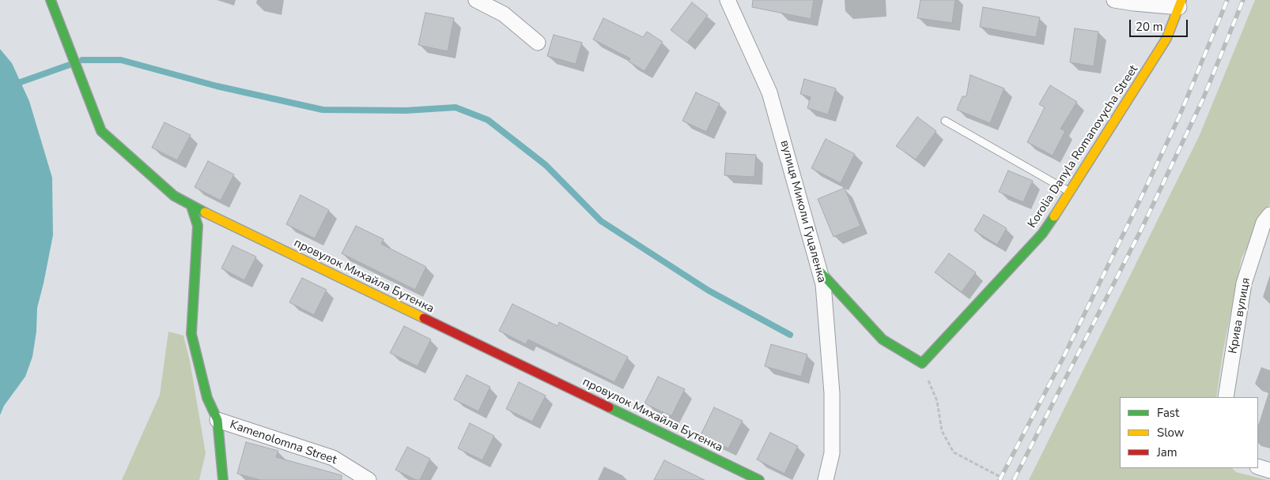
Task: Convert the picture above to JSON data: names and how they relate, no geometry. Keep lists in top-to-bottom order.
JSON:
{
  "streets": {
    "street": [
      "Korolia Danyla Romanovycha Street",
      "вулиця Миколи Гуцаленка",
      "провулок Михайла Бутенка",
      "Крива вулиця",
      "Kamenolomna Street"
    ]
  },
  "legend": ["Fast", "Slow", "Jam"],
  "scale_bar": "20 m"
}
